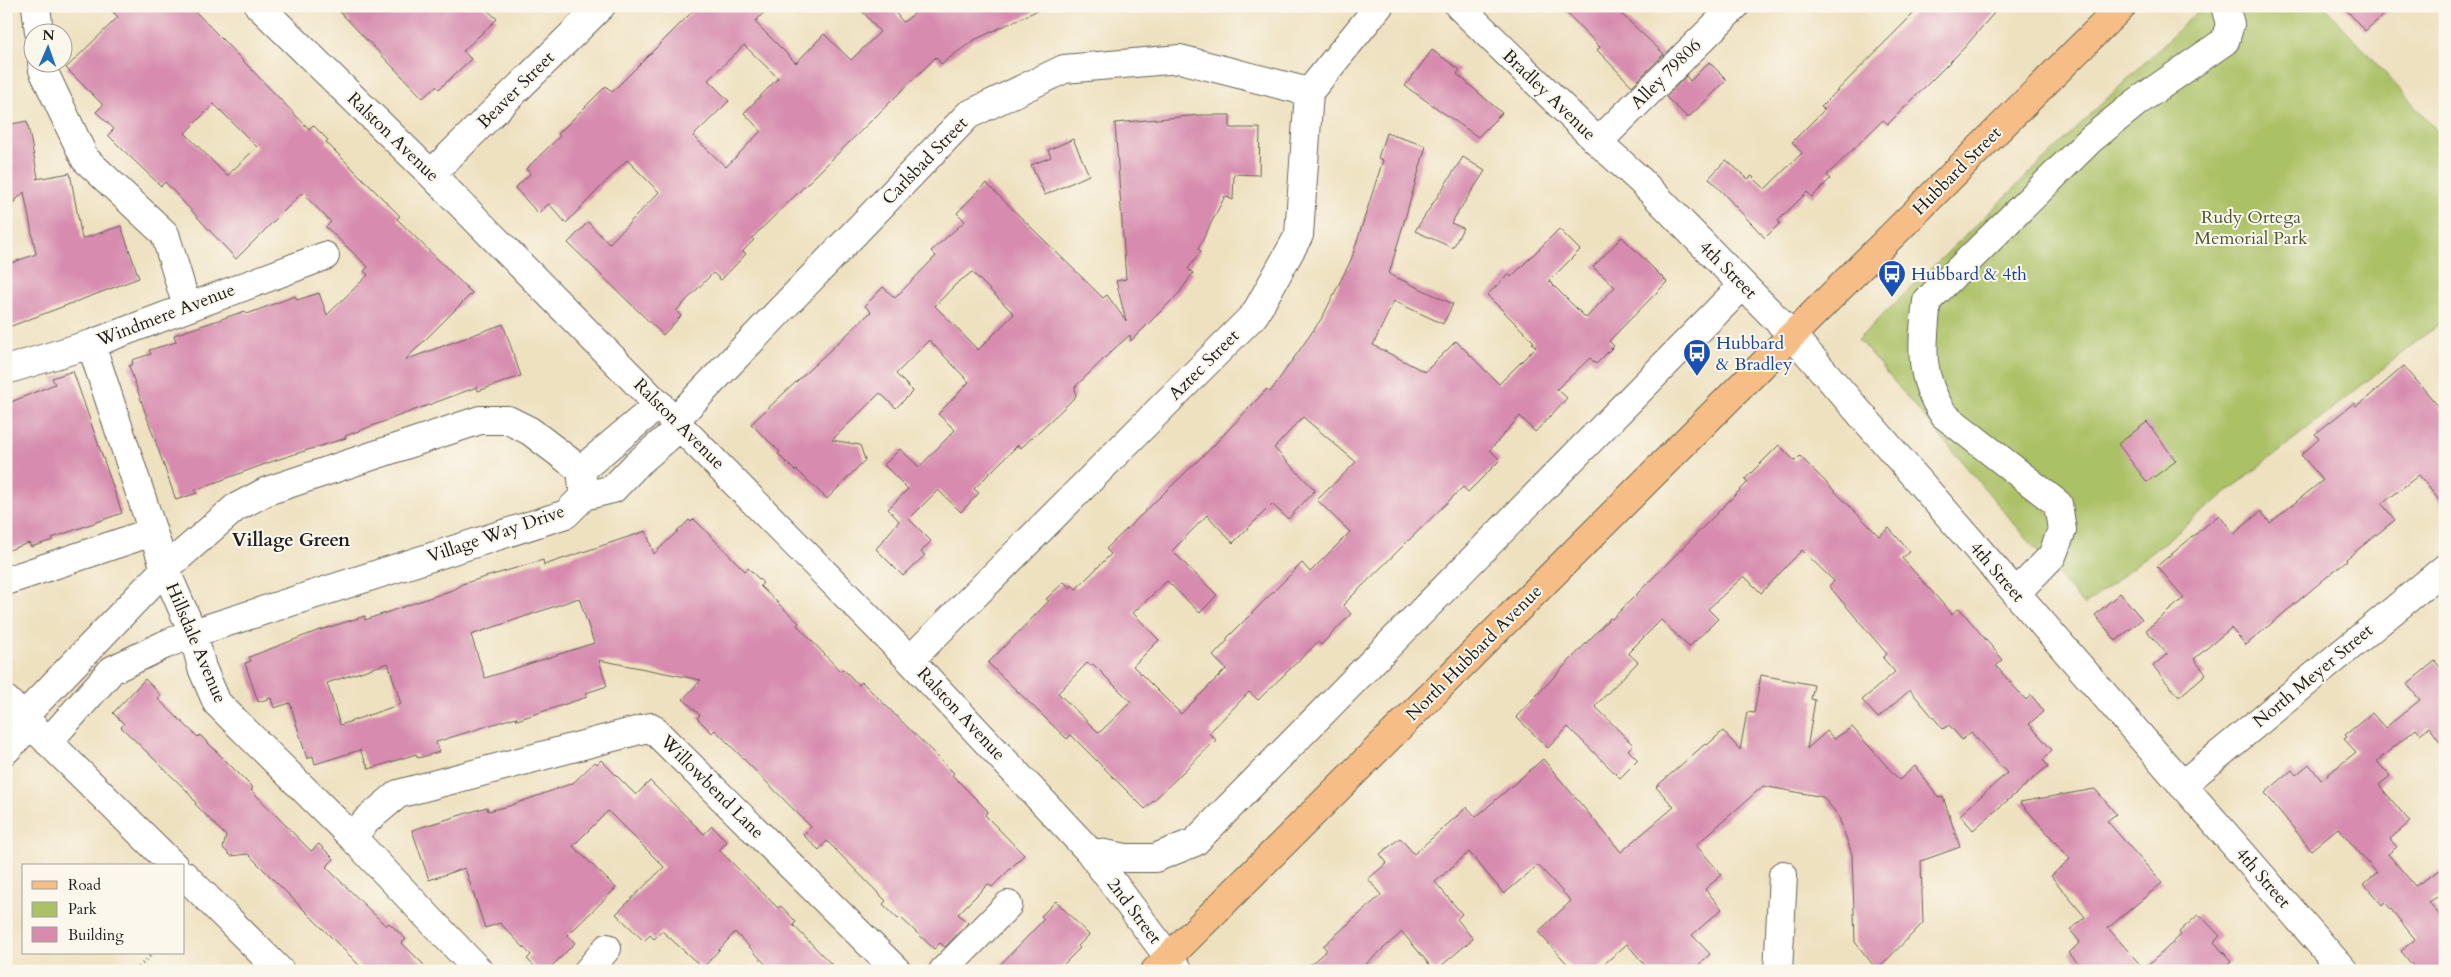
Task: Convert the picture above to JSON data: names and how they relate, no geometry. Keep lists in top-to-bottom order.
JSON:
{
  "streets": {
    "main road": ["Hubbard Street", "North Hubbard Avenue"],
    "street": [
      "Alley 79806",
      "Beaver Street",
      "Bradley Avenue",
      "Ralston Avenue",
      "Carlsbad Street",
      "4th Street",
      "Windmere Avenue",
      "Aztec Street",
      "Village Way Drive",
      "Hillsdale Avenue",
      "North Meyer Street",
      "Willowbend Lane",
      "2nd Street"
    ]
  },
  "crossings": [
    ["Alley 79806", "Bradley Avenue"],
    ["Beaver Street", "Ralston Avenue"],
    ["Bradley Avenue", "4th Street"],
    ["Ralston Avenue", "Carlsbad Street"],
    ["Ralston Avenue", "Aztec Street"],
    ["Ralston Avenue", "2nd Street"],
    ["Carlsbad Street", "Aztec Street"],
    ["Hubbard Street", "4th Street"],
    ["Hubbard Street", "North Hubbard Avenue"],
    ["4th Street", "North Hubbard Avenue"],
    ["4th Street", "North Meyer Street"],
    ["Windmere Avenue", "Hillsdale Avenue"],
    ["Village Way Drive", "Hillsdale Avenue"],
    ["Hillsdale Avenue", "Willowbend Lane"],
    ["North Hubbard Avenue", "2nd Street"]
  ],
  "districts": ["Village Green"],
  "parks": ["Rudy Ortega Memorial Park"],
  "places": {
    "bus stop": ["Hubbard & 4th", "Hubbard & Bradley"]
  },
  "legend": ["Road", "Park", "Building"],
  "north": "top"
}
